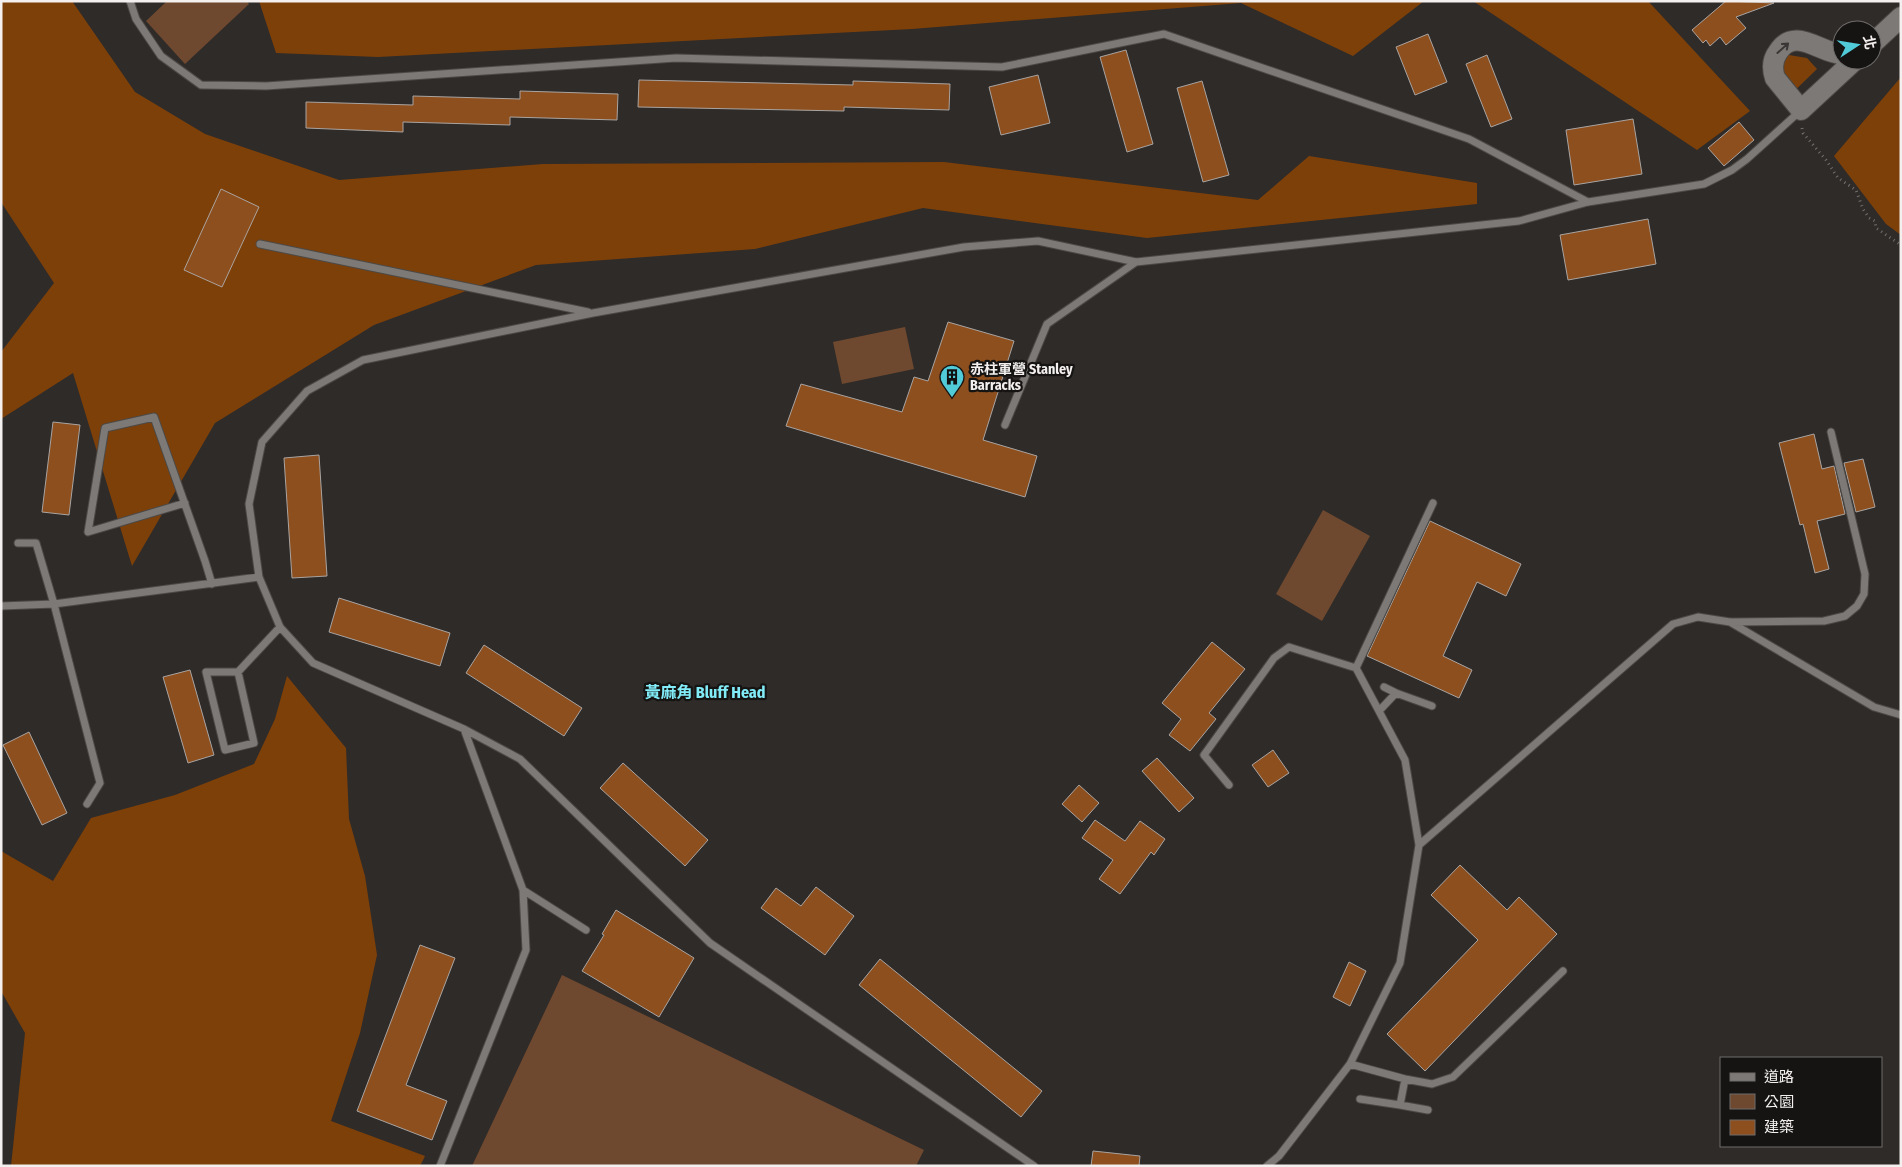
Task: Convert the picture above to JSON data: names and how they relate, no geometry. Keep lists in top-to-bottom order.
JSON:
{
  "districts": ["黃麻角 Bluff Head"],
  "places": {
    "building": ["赤柱軍營 Stanley Barracks"]
  },
  "legend": ["道路", "公園", "建築"],
  "north": "right"
}
